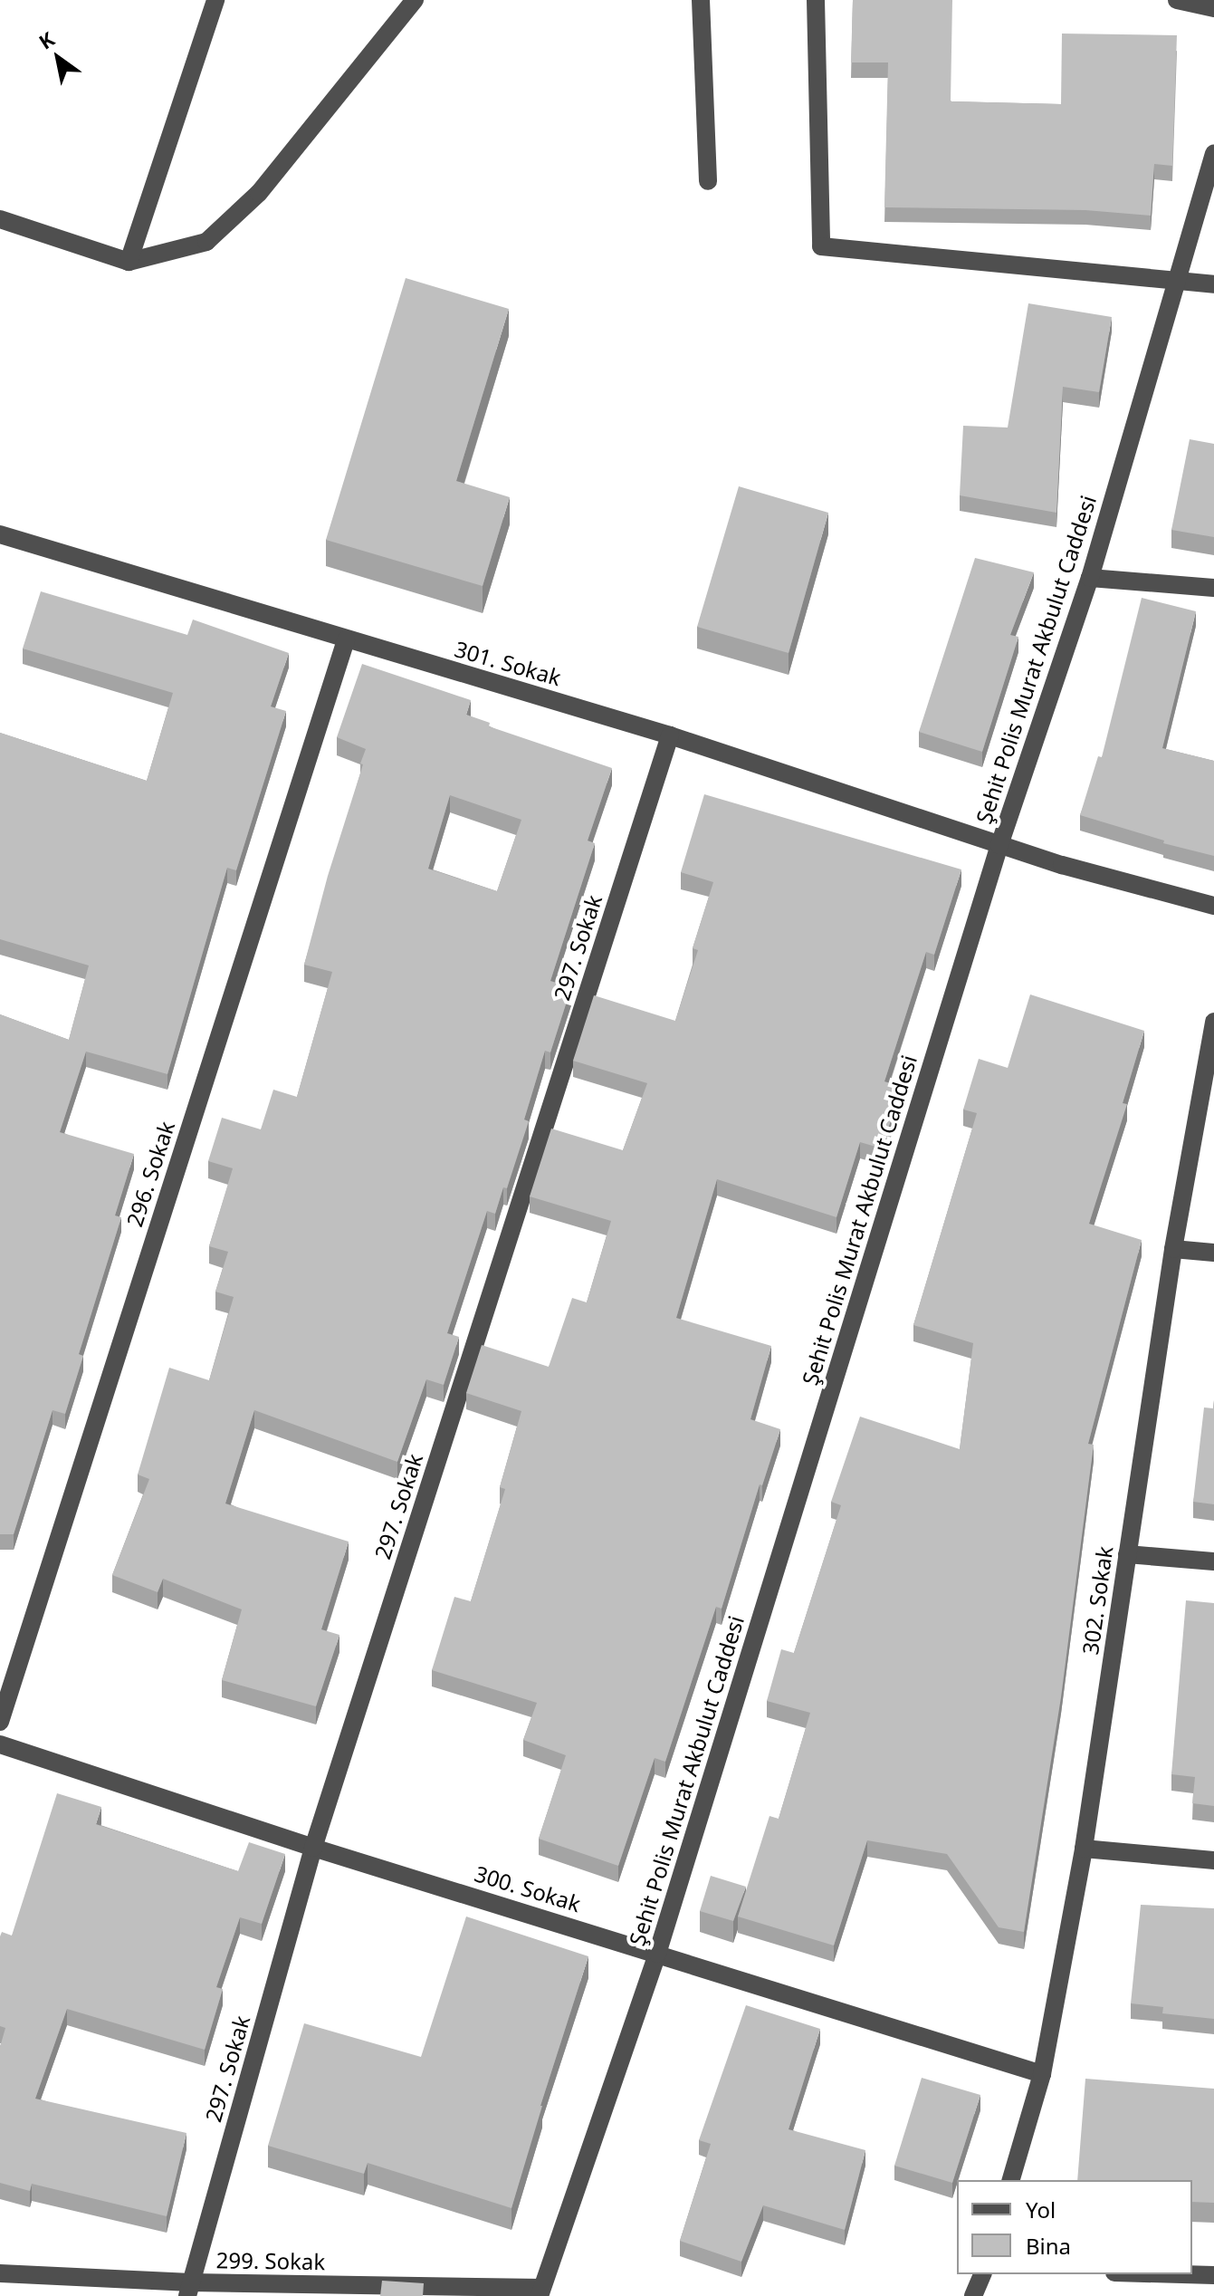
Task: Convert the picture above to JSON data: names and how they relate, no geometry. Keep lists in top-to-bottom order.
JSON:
{
  "streets": {
    "street": [
      "Şehit Polis Murat Akbulut Caddesi",
      "301. Sokak",
      "297. Sokak",
      "296. Sokak",
      "302. Sokak",
      "300. Sokak",
      "299. Sokak"
    ]
  },
  "crossings": [
    ["Şehit Polis Murat Akbulut Caddesi", "301. Sokak"],
    ["Şehit Polis Murat Akbulut Caddesi", "300. Sokak"],
    ["Şehit Polis Murat Akbulut Caddesi", "299. Sokak"],
    ["301. Sokak", "297. Sokak"],
    ["301. Sokak", "296. Sokak"],
    ["297. Sokak", "300. Sokak"],
    ["297. Sokak", "299. Sokak"],
    ["302. Sokak", "300. Sokak"]
  ],
  "legend": ["Yol", "Bina"],
  "north": "top left"
}
